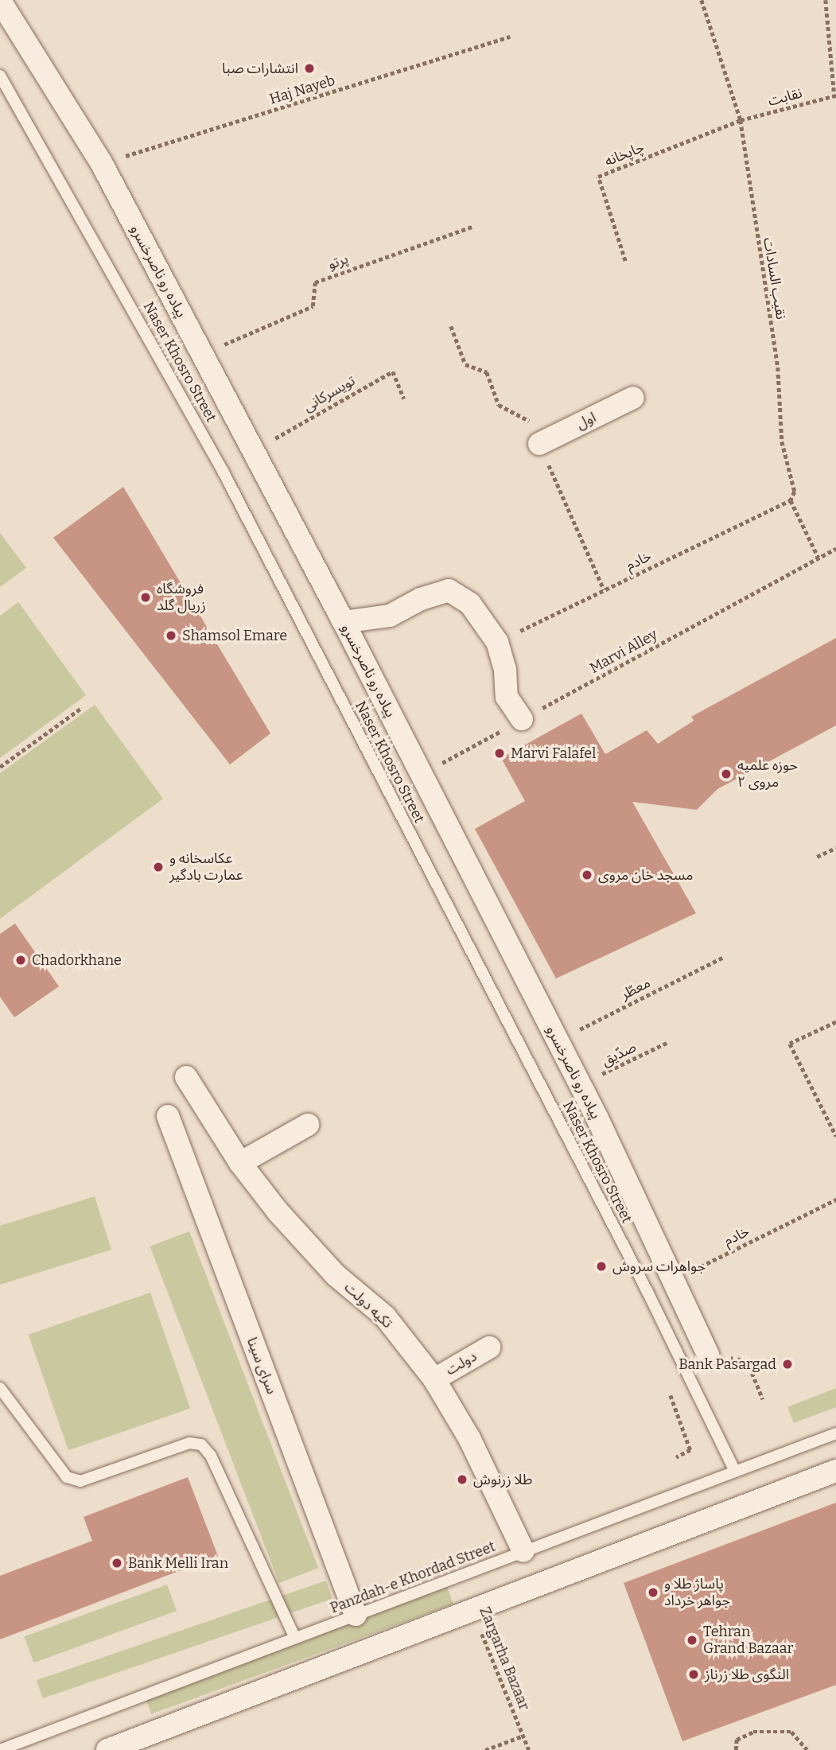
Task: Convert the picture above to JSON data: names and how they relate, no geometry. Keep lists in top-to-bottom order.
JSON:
{
  "streets": {
    "street": [
      "پیاده رو ناصرخسرو",
      "اول",
      "تکیه دولت",
      "دولت",
      "سرای سینا"
    ],
    "lane": ["Naser Khosro Street", "Panzdah-e Khordad Street"],
    "path": [
      "Haj Nayeb",
      "نقابت",
      "چاپخانه",
      "پرتو",
      "نقیب السادات",
      "تویسرکانی",
      "خادم",
      "Marvi Alley",
      "معطّر",
      "صدّیق",
      "Zargarha Bazaar"
    ]
  },
  "crossings": [
    ["Haj Nayeb", "پیاده رو ناصرخسرو"],
    ["نقابت", "چاپخانه"],
    ["نقابت", "نقیب السادات"],
    ["چاپخانه", "نقیب السادات"],
    ["پرتو", "پیاده رو ناصرخسرو"],
    ["پیاده رو ناصرخسرو", "تویسرکانی"],
    ["پیاده رو ناصرخسرو", "خادم"],
    ["پیاده رو ناصرخسرو", "Marvi Alley"],
    ["پیاده رو ناصرخسرو", "معطّر"],
    ["پیاده رو ناصرخسرو", "صدّیق"],
    ["نقیب السادات", "خادم"],
    ["نقیب السادات", "Marvi Alley"],
    ["Naser Khosro Street", "Panzdah-e Khordad Street"],
    ["تکیه دولت", "دولت"],
    ["تکیه دولت", "Panzdah-e Khordad Street"],
    ["سرای سینا", "Panzdah-e Khordad Street"]
  ],
  "places": [
    "انتشارات صبا",
    "فروشگاه زریال گلد",
    "Shamsol Emare",
    "Marvi Falafel",
    "حوزه علمیه مروی ۲",
    "عکاسخانه و عمارت بادگیر",
    "مسجد خان مروی",
    "Chadorkhane",
    "جواهرات سروش",
    "Bank Pasargad",
    "طلا زرنوش",
    "Bank Melli Iran",
    "پاساژ طلا و جواهر خرداد",
    "Tehran Grand Bazaar",
    "النگوی طلا زرناز"
  ]
}
